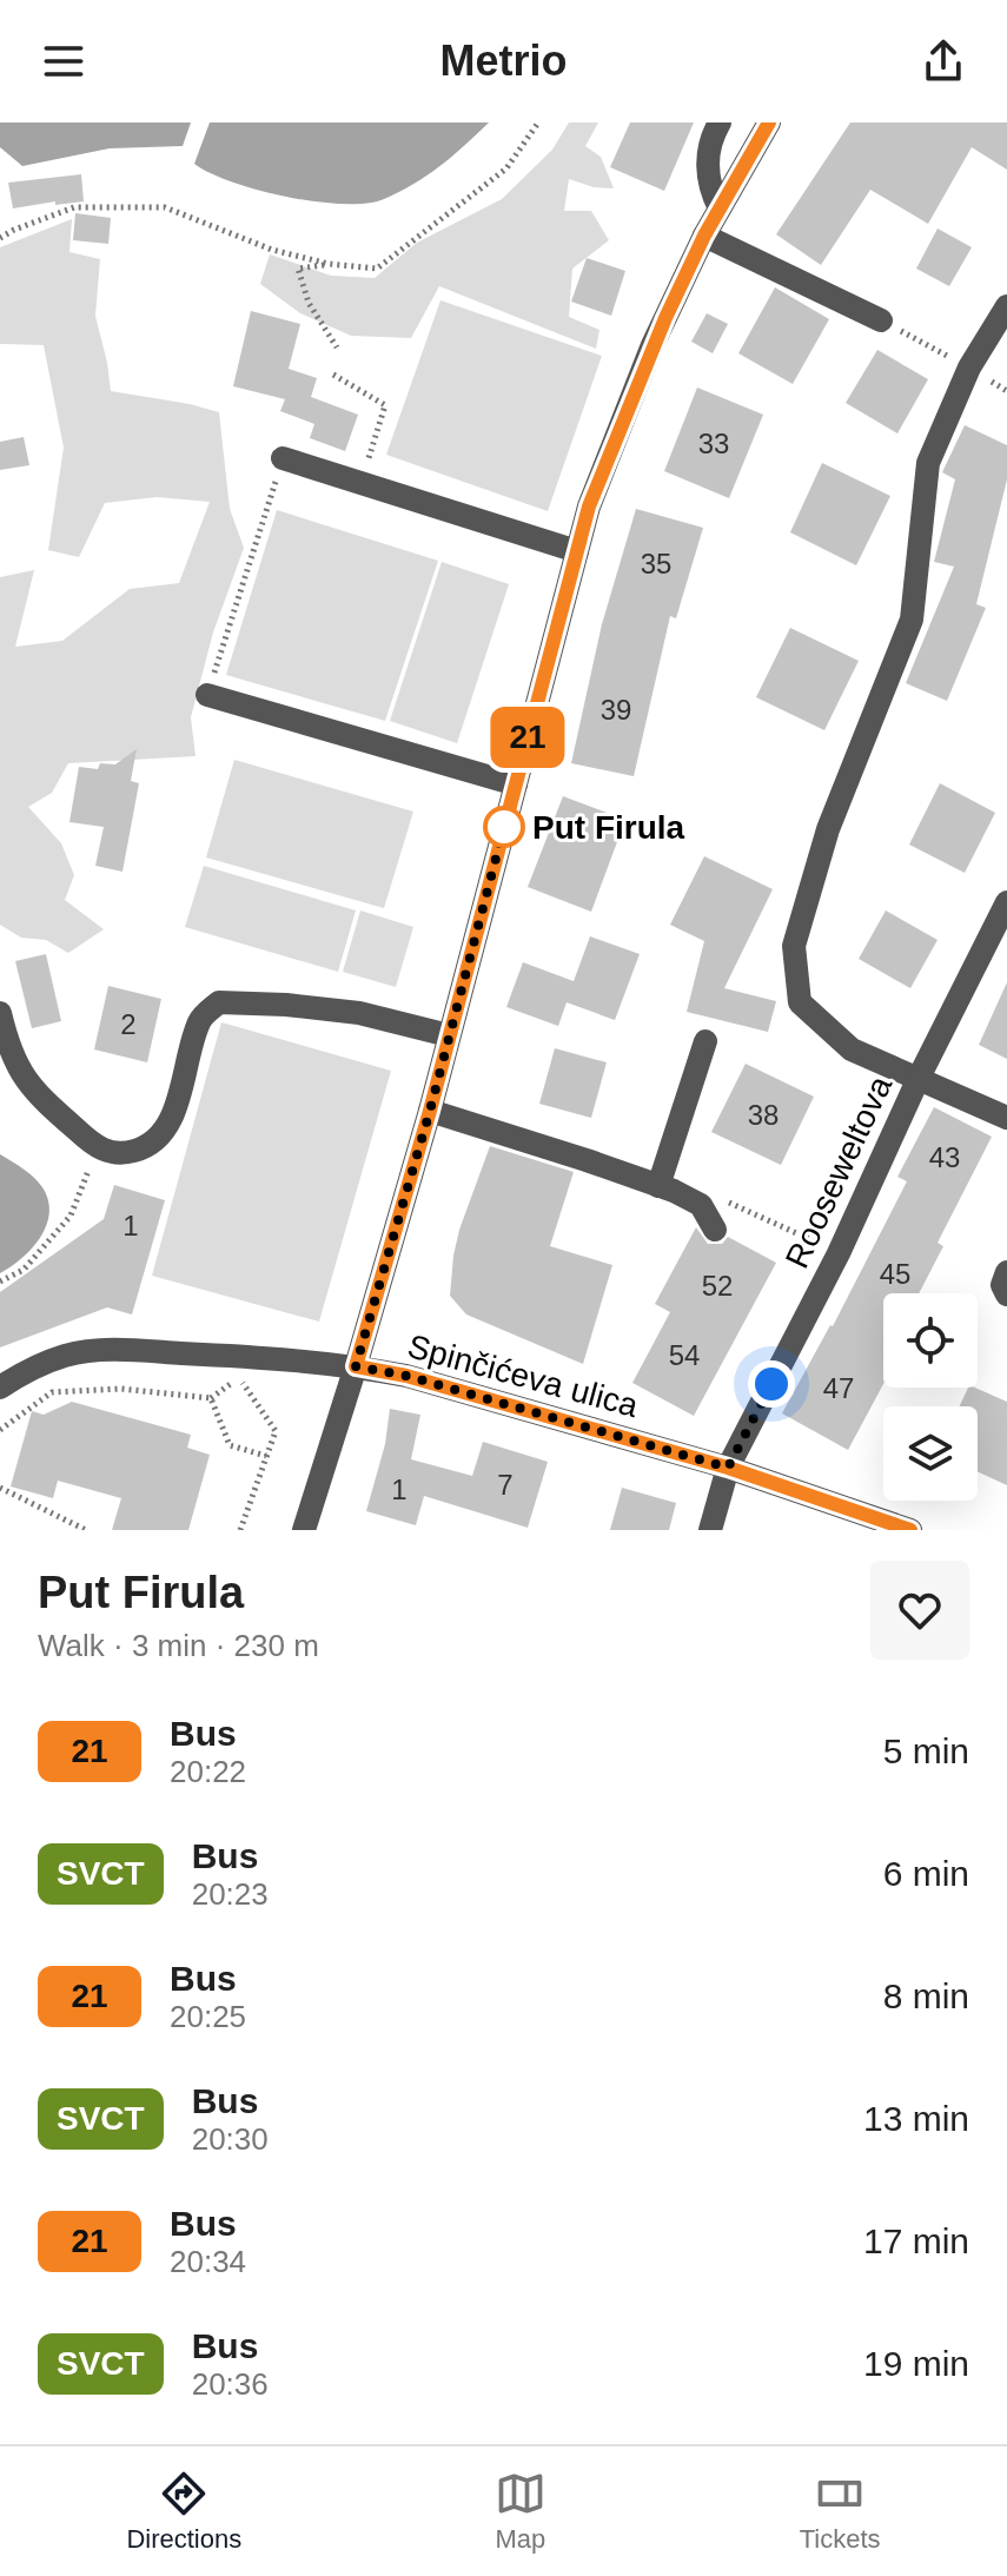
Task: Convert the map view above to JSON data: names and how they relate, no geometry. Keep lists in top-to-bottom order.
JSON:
{
  "streets": {
    "street": ["Rooseweltova", "Spinčićeva ulica"]
  },
  "crossings": [
    ["Rooseweltova", "Spinčićeva ulica"]
  ],
  "places": ["Put Firula"],
  "lines": ["bus line 21"],
  "house_numbers": [
    "33",
    "35",
    "39",
    "2",
    "38",
    "43",
    "1",
    "45",
    "52",
    "54",
    "47",
    "7",
    "1"
  ],
  "page": {
    "header": "Metrio",
    "on_map": "21",
    "heading": ["Put Firula", "Walk · 3 min · 230 m"],
    "list": [
      {
        "mark": "21",
        "name": "Bus",
        "note": "20:22",
        "value": "5 min"
      },
      {
        "mark": "SVCT",
        "name": "Bus",
        "note": "20:23",
        "value": "6 min"
      },
      {
        "mark": "21",
        "name": "Bus",
        "note": "20:25",
        "value": "8 min"
      },
      {
        "mark": "SVCT",
        "name": "Bus",
        "note": "20:30",
        "value": "13 min"
      },
      {
        "mark": "21",
        "name": "Bus",
        "note": "20:34",
        "value": "17 min"
      },
      {
        "mark": "SVCT",
        "name": "Bus",
        "note": "20:36",
        "value": "19 min"
      }
    ],
    "tabs": ["Directions", "Map", "Tickets"]
  }
}
